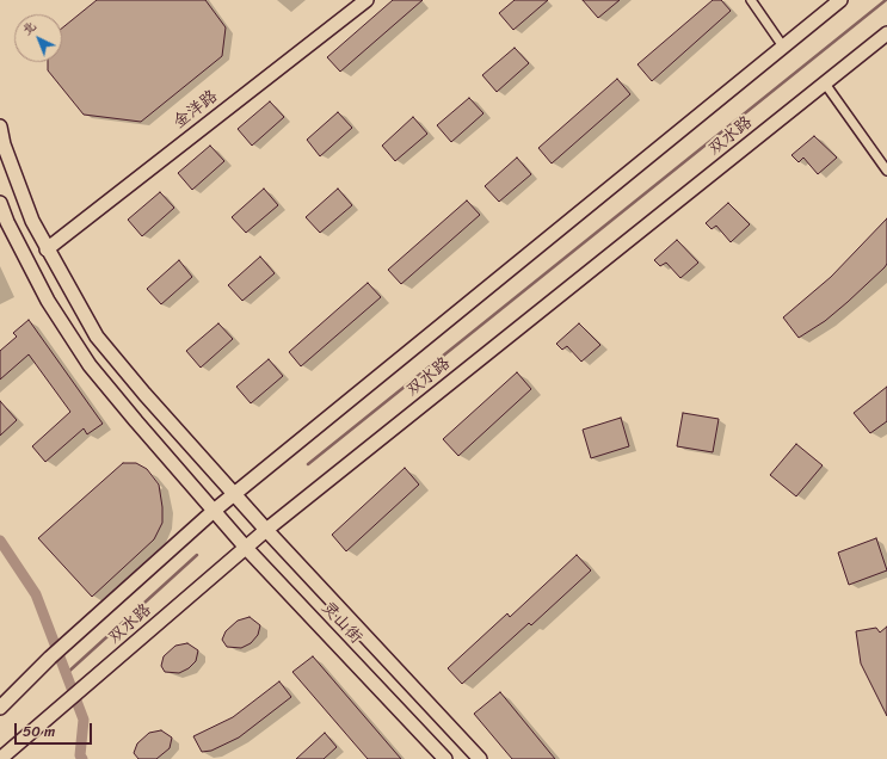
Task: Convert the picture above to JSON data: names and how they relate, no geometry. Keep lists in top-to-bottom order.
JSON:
{
  "streets": {
    "main road": ["金洋路", "双水路", "灵山街"]
  },
  "crossings": [
    ["金洋路", "灵山街"],
    ["双水路", "灵山街"]
  ],
  "scale_bar": "50 m",
  "north": "top left"
}
